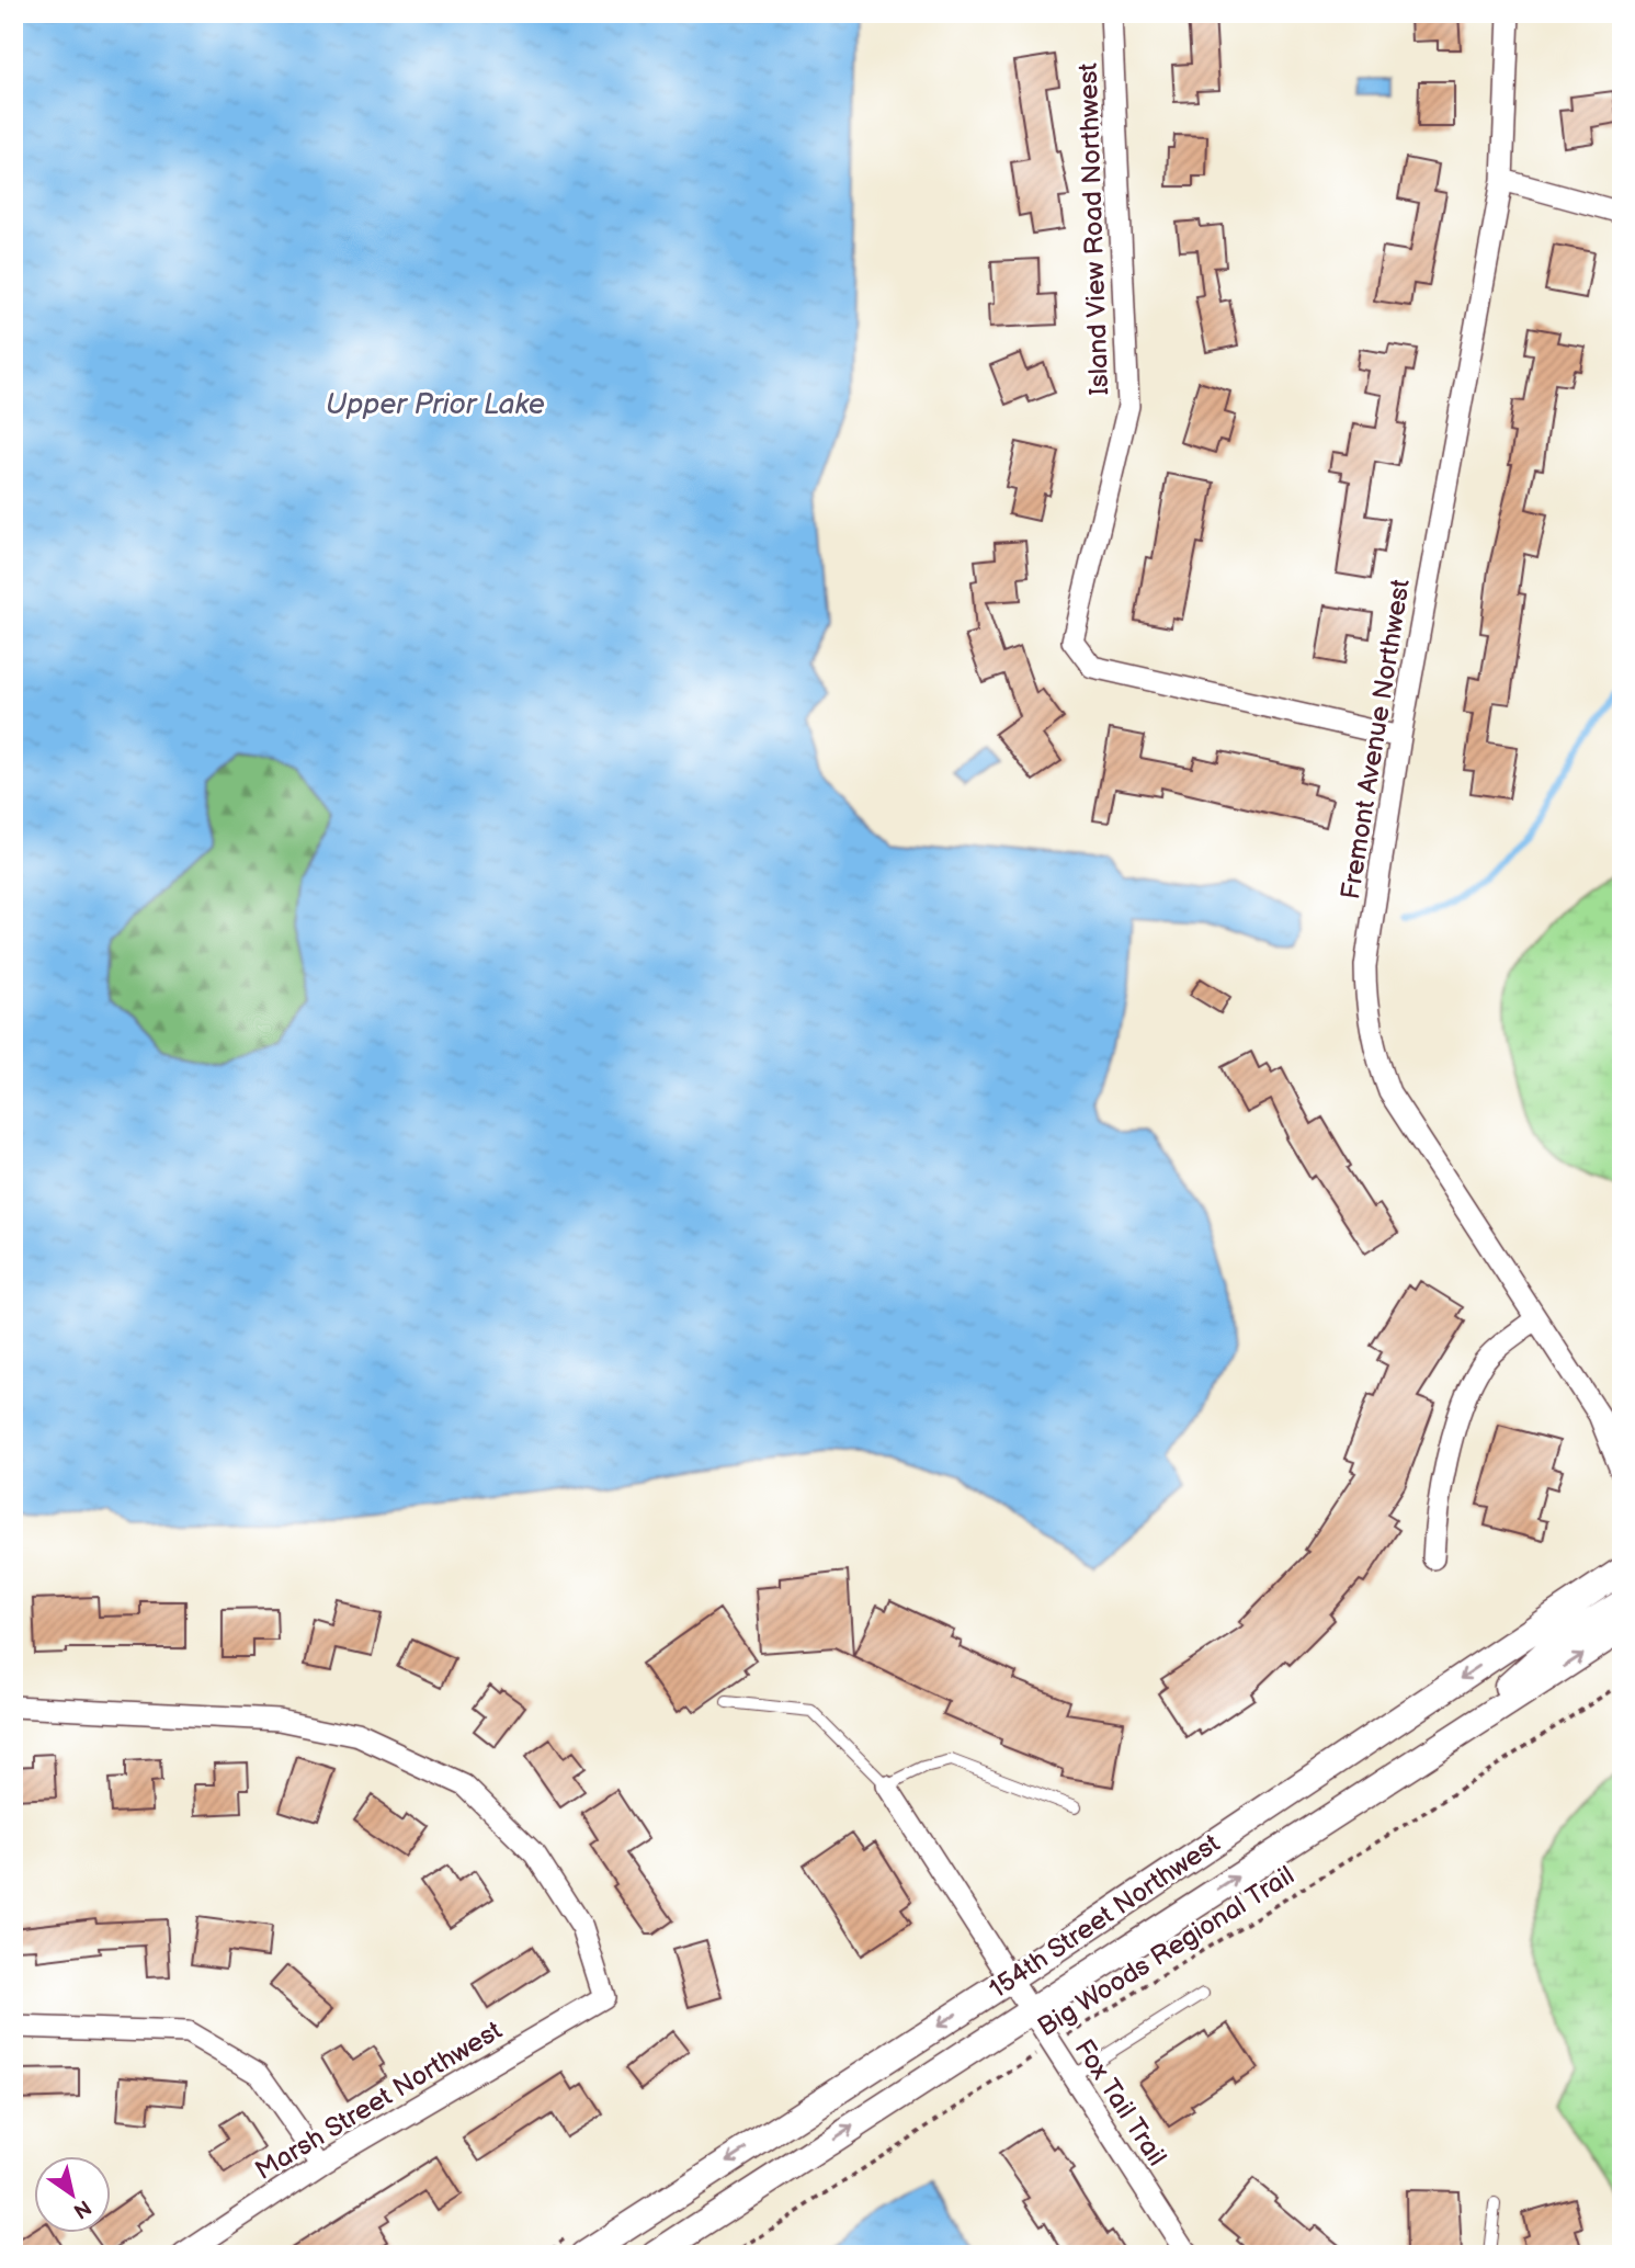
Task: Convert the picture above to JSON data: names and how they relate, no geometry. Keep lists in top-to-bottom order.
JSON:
{
  "streets": {
    "street": [
      "Island View Road Northwest",
      "Fremont Avenue Northwest",
      "154th Street Northwest",
      "Marsh Street Northwest",
      "Fox Tail Trail"
    ],
    "path": ["Big Woods Regional Trail"]
  },
  "crossings": [
    ["Island View Road Northwest", "Fremont Avenue Northwest"],
    ["154th Street Northwest", "Fox Tail Trail"],
    ["Big Woods Regional Trail", "Fox Tail Trail"]
  ],
  "water": ["Upper Prior Lake"],
  "north": "bottom right"
}
